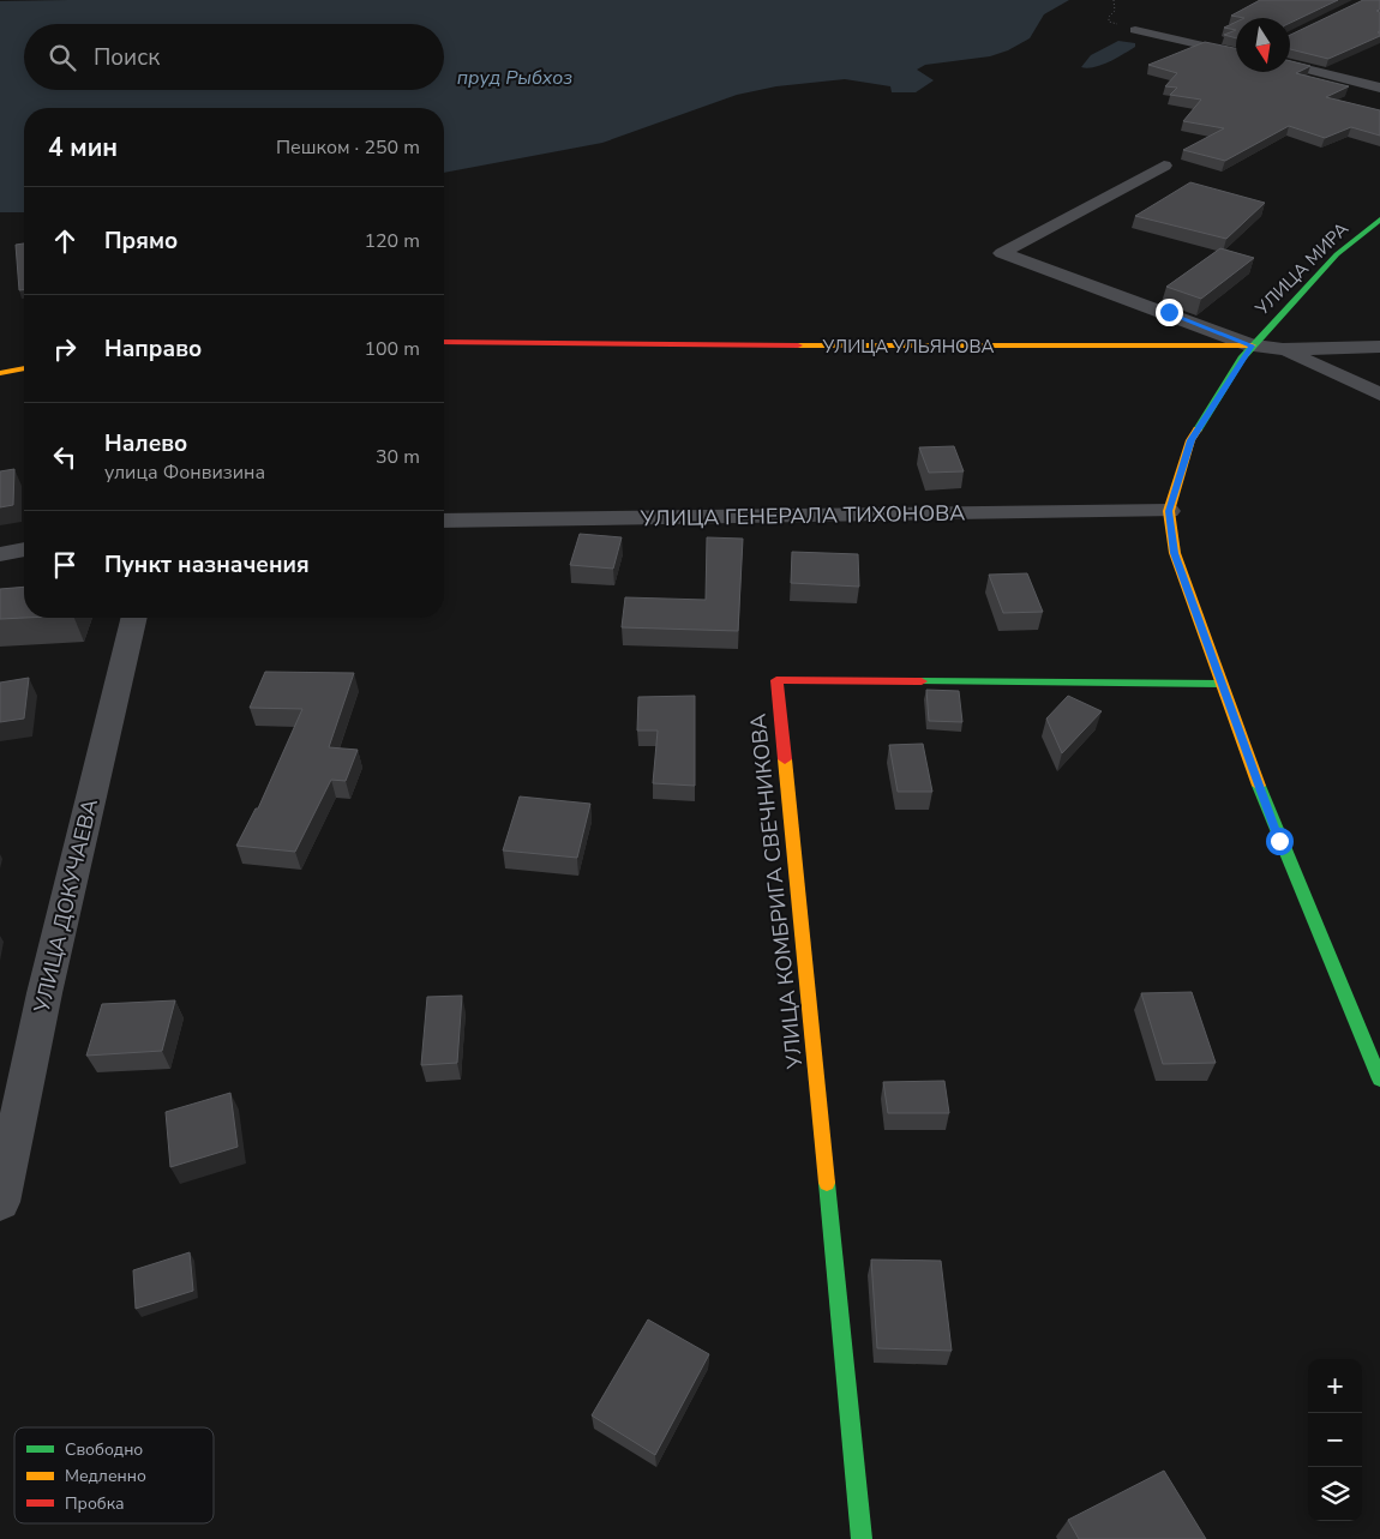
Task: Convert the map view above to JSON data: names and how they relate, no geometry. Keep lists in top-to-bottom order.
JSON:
{
  "streets": {
    "street": [
      "УЛИЦА МИРА",
      "УЛИЦА УЛЬЯНОВА",
      "УЛИЦА ГЕНЕРАЛА ТИХОНОВА",
      "УЛИЦА КОМБРИГА СВЕЧНИКОВА",
      "УЛИЦА ДОКУЧАЕВА"
    ]
  },
  "crossings": [
    ["УЛИЦА МИРА", "УЛИЦА УЛЬЯНОВА"],
    ["УЛИЦА МИРА", "УЛИЦА ГЕНЕРАЛА ТИХОНОВА"]
  ],
  "water": ["пруд Рыбхоз"],
  "legend": ["Свободно", "Медленно", "Пробка"],
  "north": "bottom",
  "page": {
    "search": "Поиск",
    "heading": ["4 мин", "Пешком · 250 m"],
    "list": [
      ["Прямо", "120 m"],
      ["Направо", "100 m"],
      ["Налево", "улица Фонвизина", "30 m"],
      "Пункт назначения"
    ],
    "map_buttons": ["+", "−"]
  }
}
